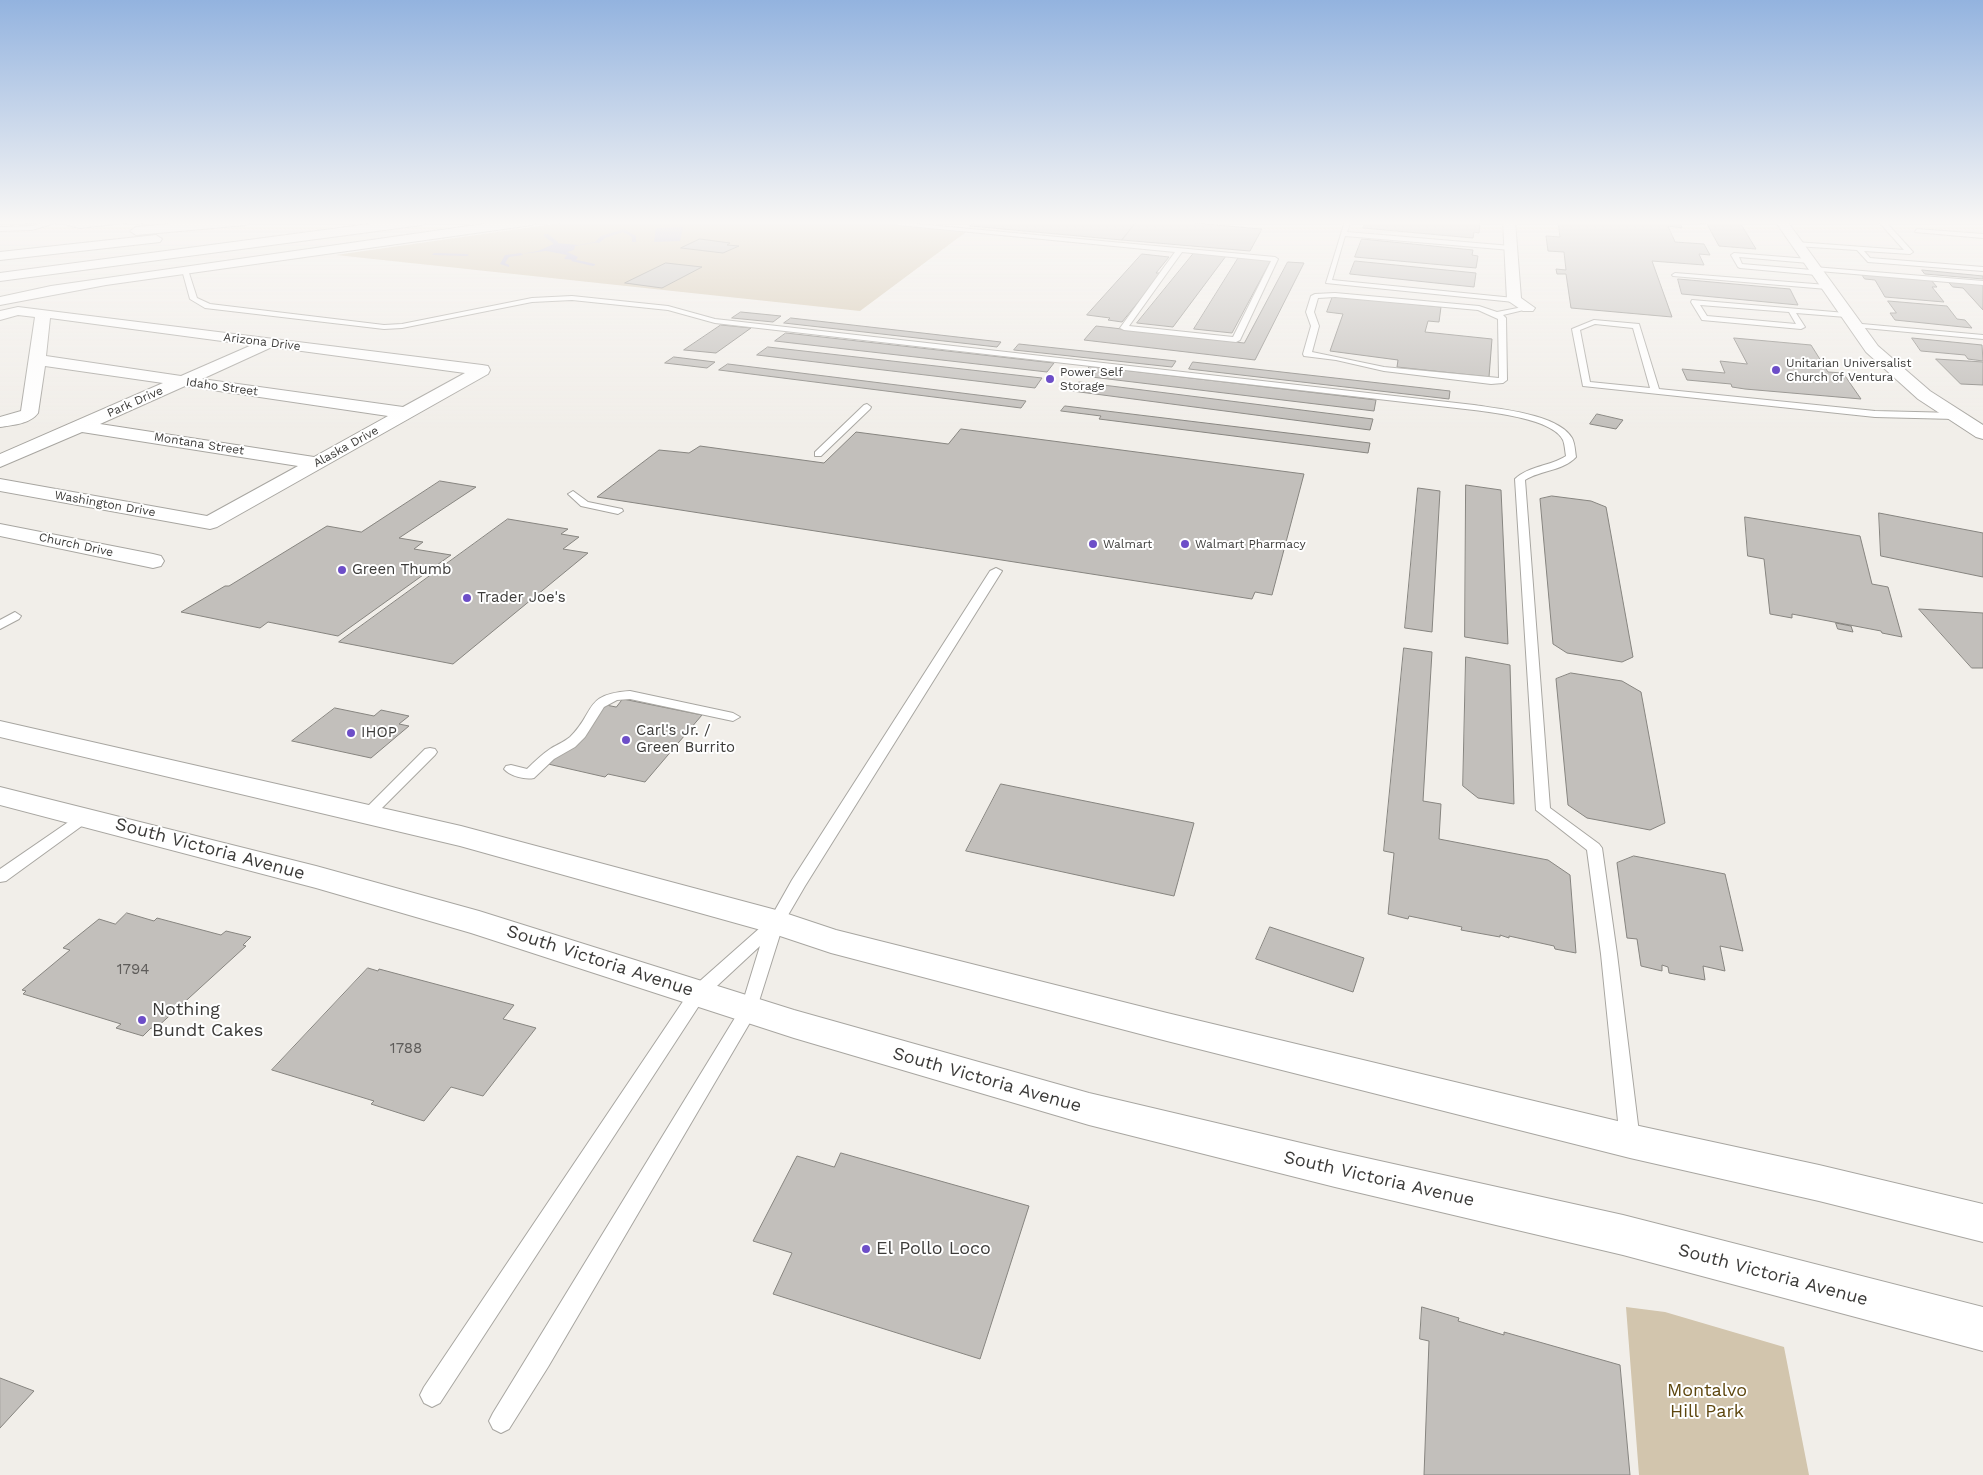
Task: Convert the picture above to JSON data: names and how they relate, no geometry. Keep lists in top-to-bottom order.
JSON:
{
  "streets": {
    "main road": [
      "Arizona Drive",
      "Idaho Street",
      "Park Drive",
      "Montana Street",
      "Alaska Drive",
      "Washington Drive",
      "Church Drive",
      "South Victoria Avenue"
    ]
  },
  "crossings": [
    ["Arizona Drive", "Park Drive"],
    ["Arizona Drive", "Alaska Drive"],
    ["Idaho Street", "Park Drive"],
    ["Idaho Street", "Alaska Drive"],
    ["Park Drive", "Montana Street"],
    ["Montana Street", "Alaska Drive"],
    ["Alaska Drive", "Washington Drive"]
  ],
  "parks": ["Montalvo Hill Park"],
  "places": [
    "Unitarian Universalist Church of Ventura",
    "Power Self Storage",
    "Walmart",
    "Walmart Pharmacy",
    "Green Thumb",
    "Trader Joe's",
    "IHOP",
    "Carl's Jr. / Green Burrito",
    "Nothing Bundt Cakes",
    "El Pollo Loco"
  ],
  "house_numbers": ["1794", "1788"]
}
